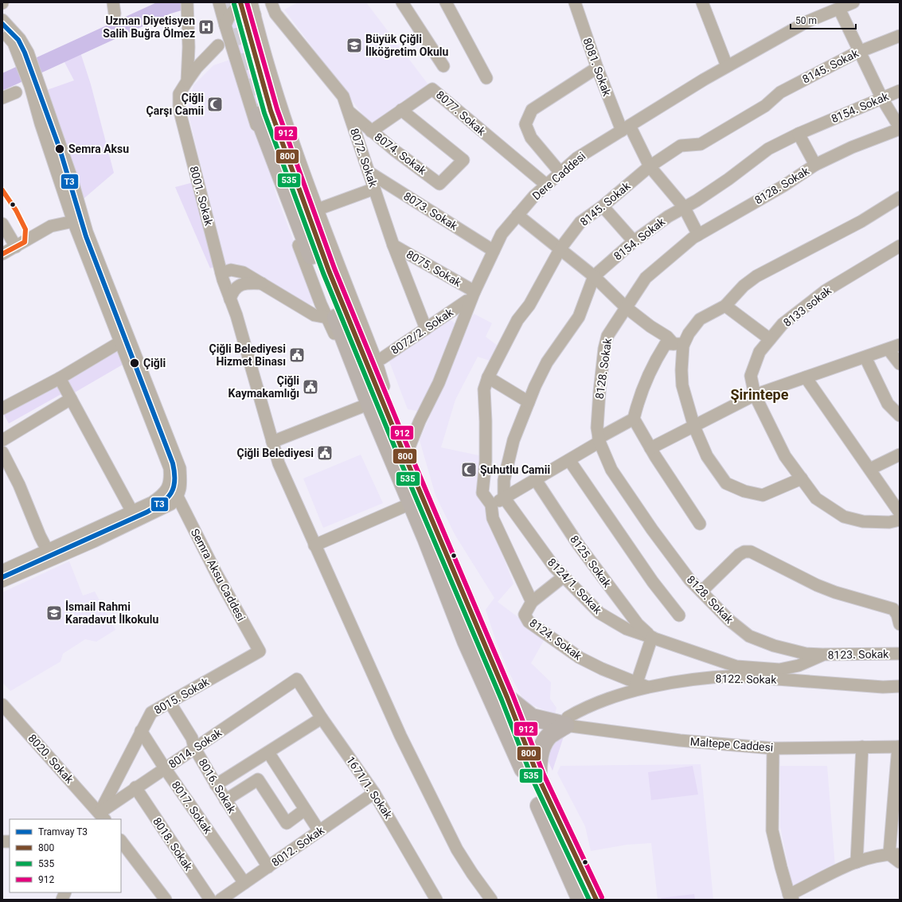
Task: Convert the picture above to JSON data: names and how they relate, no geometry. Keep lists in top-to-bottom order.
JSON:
{
  "streets": {
    "street": [
      "8145. Sokak",
      "8081. Sokak",
      "8154. Sokak",
      "8077. Sokak",
      "8074. Sokak",
      "8072. Sokak",
      "Dere Caddesi",
      "8128. Sokak",
      "8001. Sokak",
      "8073. Sokak",
      "8075. Sokak",
      "8133 sokak",
      "8072/2. Sokak",
      "8125. Sokak",
      "Semra Aksu Caddesi",
      "8124/1. Sokak",
      "8124. Sokak",
      "8123. Sokak",
      "8122. Sokak",
      "8015. Sokak",
      "Maltepe Caddesi",
      "8014. Sokak",
      "8020. Sokak",
      "8016. Sokak",
      "1671/1. Sokak",
      "8017. Sokak",
      "8018. Sokak",
      "8012. Sokak"
    ]
  },
  "crossings": [
    ["8145. Sokak", "8081. Sokak"],
    ["8145. Sokak", "8124. Sokak"],
    ["8081. Sokak", "8154. Sokak"],
    ["8081. Sokak", "Dere Caddesi"],
    ["8081. Sokak", "8128. Sokak"],
    ["8154. Sokak", "8124/1. Sokak"],
    ["8077. Sokak", "8074. Sokak"],
    ["8077. Sokak", "Dere Caddesi"],
    ["8074. Sokak", "8072. Sokak"],
    ["8072. Sokak", "8073. Sokak"],
    ["8072. Sokak", "8075. Sokak"],
    ["8072. Sokak", "8072/2. Sokak"],
    ["Dere Caddesi", "8073. Sokak"],
    ["Dere Caddesi", "8075. Sokak"],
    ["8128. Sokak", "8123. Sokak"],
    ["8125. Sokak", "8124/1. Sokak"],
    ["8125. Sokak", "8123. Sokak"],
    ["Semra Aksu Caddesi", "8015. Sokak"],
    ["8124/1. Sokak", "8123. Sokak"],
    ["8124. Sokak", "8122. Sokak"],
    ["8122. Sokak", "Maltepe Caddesi"],
    ["8015. Sokak", "8014. Sokak"],
    ["8015. Sokak", "8020. Sokak"],
    ["8015. Sokak", "8016. Sokak"],
    ["8015. Sokak", "8017. Sokak"],
    ["8014. Sokak", "8020. Sokak"],
    ["8014. Sokak", "8016. Sokak"],
    ["8014. Sokak", "1671/1. Sokak"],
    ["8014. Sokak", "8017. Sokak"],
    ["8014. Sokak", "8018. Sokak"],
    ["8016. Sokak", "8012. Sokak"],
    ["1671/1. Sokak", "8012. Sokak"],
    ["8017. Sokak", "8012. Sokak"]
  ],
  "districts": ["Şirintepe"],
  "places": {
    "hospital": ["Uzman Diyetisyen Salih Buğra Ölmez"],
    "school or university": ["Büyük Çiğli İlköğretim Okulu", "İsmail Rahmi Karadavut İlkokulu"],
    "mosque": ["Çiğli Çarşı Camii", "Şuhutlu Camii"],
    "other": ["Semra Aksu", "Çiğli"],
    "public building": ["Çiğli Belediyesi Hizmet Binası", "Çiğli Kaymakamlığı", "Çiğli Belediyesi"]
  },
  "lines": [
    "transit line 800",
    "transit line 912",
    "transit line 535",
    "tram line T3"
  ],
  "legend": [
    "Tramvay T3",
    "800",
    "535",
    "912"
  ],
  "scale_bar": "50 m"
}
